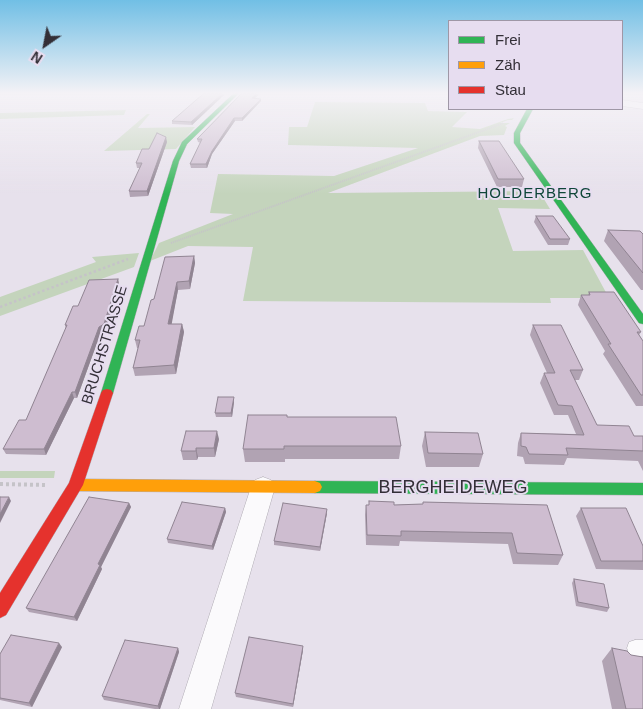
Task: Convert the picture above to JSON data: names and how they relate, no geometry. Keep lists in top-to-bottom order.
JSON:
{
  "streets": {
    "street": ["BRUCHSTRASSE", "BERGHEIDEWEG"]
  },
  "crossings": [
    ["BRUCHSTRASSE", "BERGHEIDEWEG"]
  ],
  "districts": ["HOLDERBERG"],
  "legend": ["Frei", "Zäh", "Stau"],
  "north": "bottom left"
}
